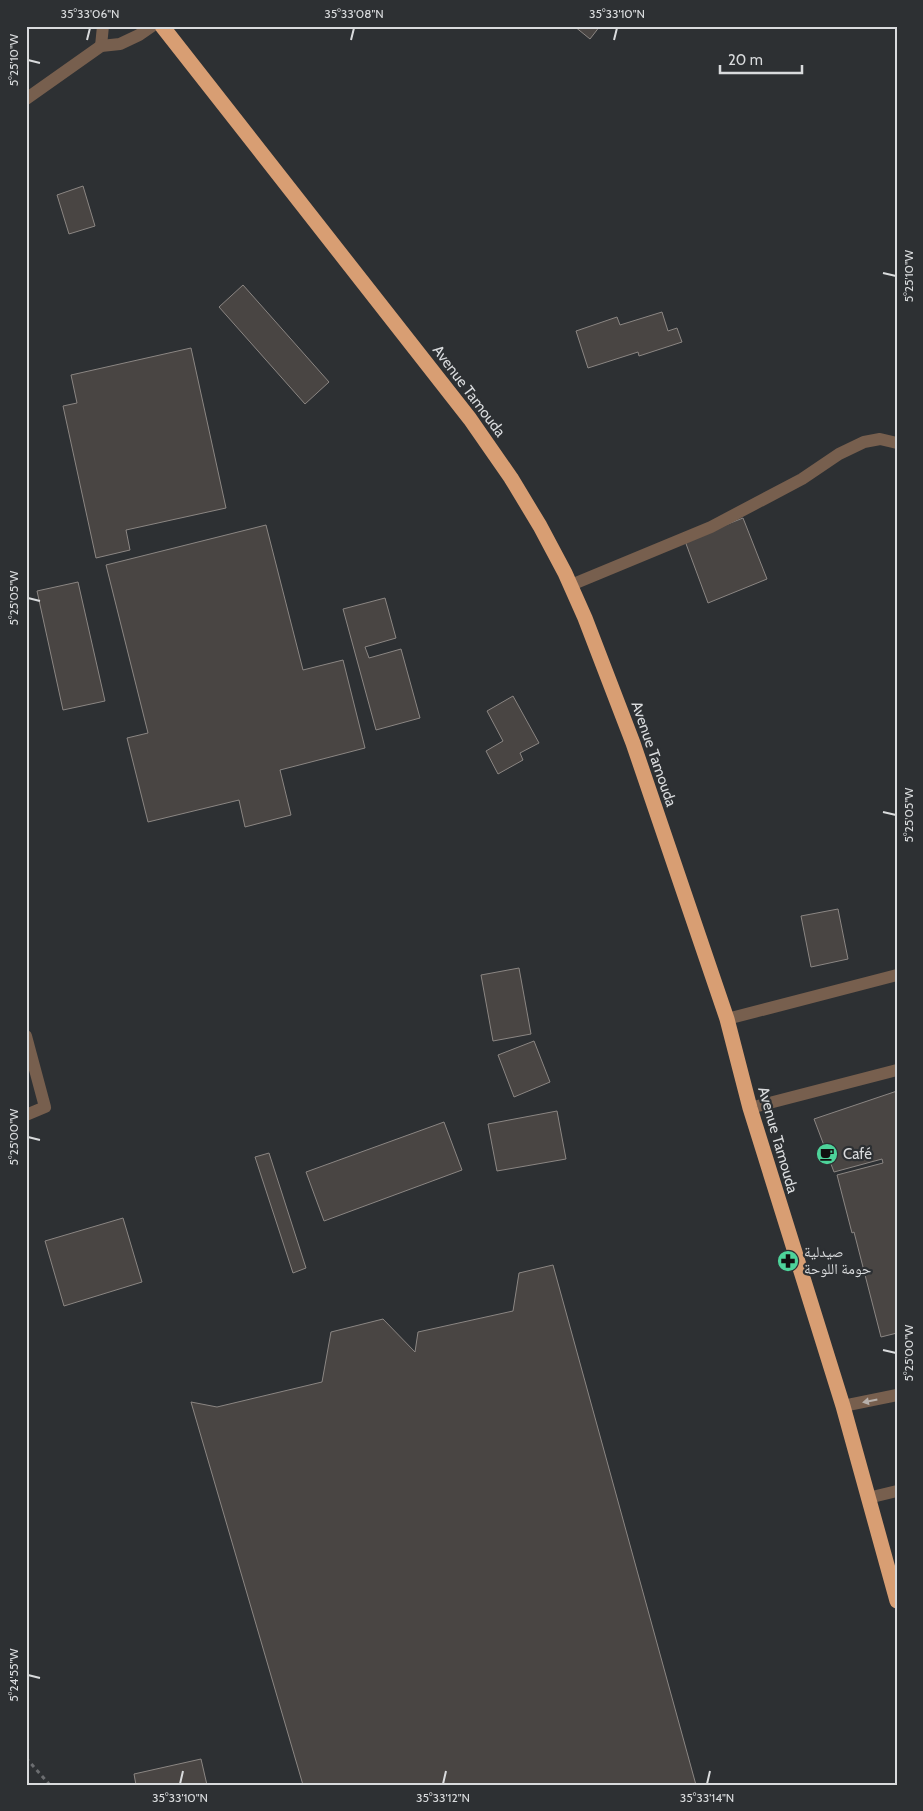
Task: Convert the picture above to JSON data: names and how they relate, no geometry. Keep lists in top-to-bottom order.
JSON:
{
  "streets": {
    "highway": ["Avenue Tamouda"]
  },
  "places": {
    "cafe": ["Café"],
    "pharmacy": ["صيدلية حومة اللوحة"]
  },
  "scale_bar": "20 m",
  "coordinates": [
    "35°33'06\"N",
    "35°33'08\"N",
    "35°33'10\"N",
    "5°25'10\"W",
    "5°25'05\"W",
    "5°25'00\"W",
    "5°24'55\"W",
    "35°33'12\"N",
    "35°33'14\"N"
  ]
}
